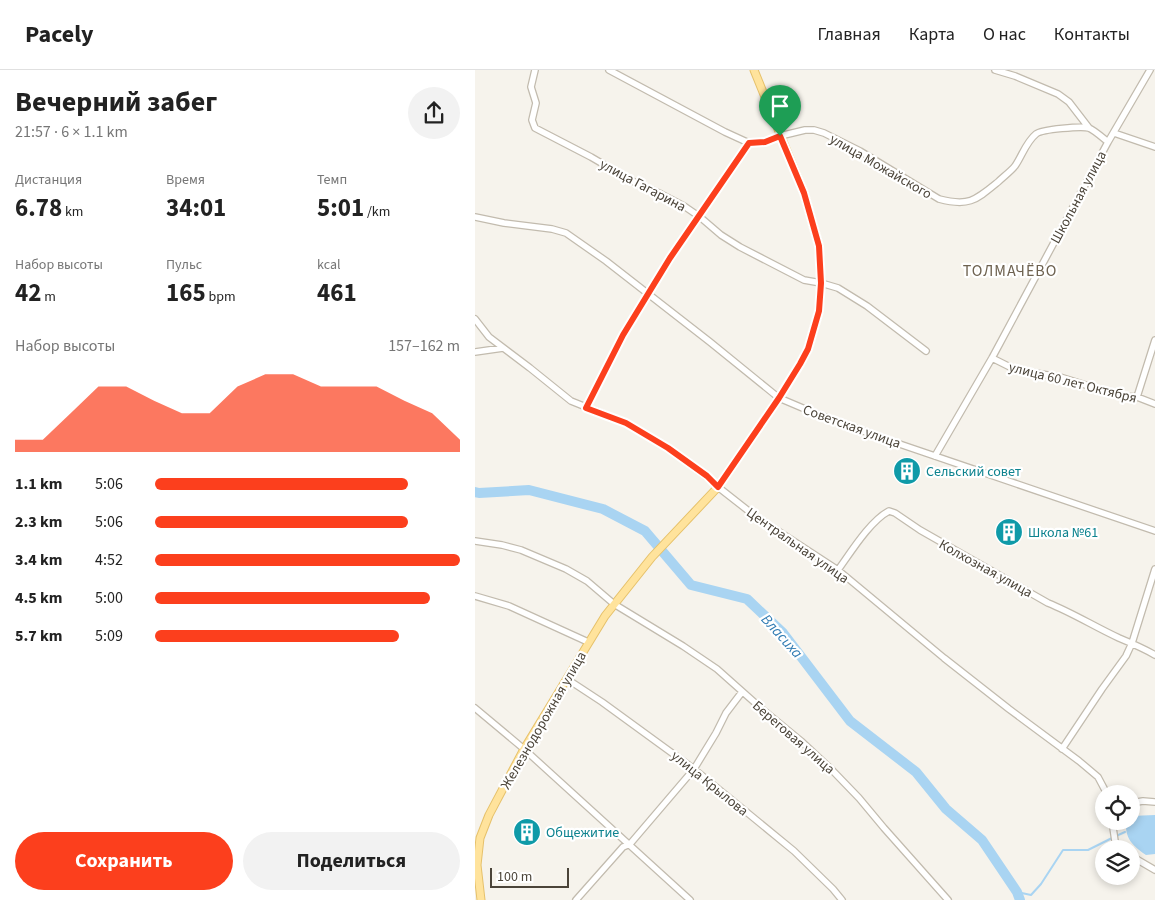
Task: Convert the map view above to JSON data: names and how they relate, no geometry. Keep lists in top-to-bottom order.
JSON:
{
  "streets": {
    "main road": ["Железнодорожная улица"],
    "street": [
      "улица Можайского",
      "улица Гагарина",
      "Школьная улица",
      "улица 60 лет Октября",
      "Советская улица",
      "Центральная улица",
      "Колхозная улица",
      "Береговая улица",
      "улица Крылова"
    ]
  },
  "crossings": [
    ["улица Можайского", "Железнодорожная улица"],
    ["улица Гагарина", "Железнодорожная улица"],
    ["Школьная улица", "улица 60 лет Октября"],
    ["Школьная улица", "Советская улица"],
    ["Советская улица", "Железнодорожная улица"],
    ["Центральная улица", "Колхозная улица"],
    ["Центральная улица", "Железнодорожная улица"],
    ["Железнодорожная улица", "Береговая улица"],
    ["Железнодорожная улица", "улица Крылова"]
  ],
  "districts": ["ТОЛМАЧЁВО"],
  "water": ["Власиха"],
  "places": {
    "building": ["Сельский совет", "Школа №61", "Общежитие"]
  },
  "scale_bar": "100 m",
  "page": {
    "header": "Pacely",
    "nav": [
      "Главная",
      "Карта",
      "О нас",
      "Контакты"
    ],
    "heading": ["Вечерний забег", "21:57 · 6 × 1.1 km"],
    "stats": [
      ["Дистанция", "6.78 km"],
      ["Время", "34:01"],
      ["Темп", "5:01 /km"],
      ["Набор высоты", "42 m"],
      ["Пульс", "165 bpm"],
      ["kcal", "461"]
    ],
    "chart": ["Набор высоты", "157–162 m"],
    "list": [
      {
        "name": "1.1 km",
        "note": "5:06"
      },
      {
        "name": "2.3 km",
        "note": "5:06"
      },
      {
        "name": "3.4 km",
        "note": "4:52"
      },
      {
        "name": "4.5 km",
        "note": "5:00"
      },
      {
        "name": "5.7 km",
        "note": "5:09"
      }
    ],
    "buttons": ["Сохранить", "Поделиться"],
    "scale": "100 m"
  }
}
